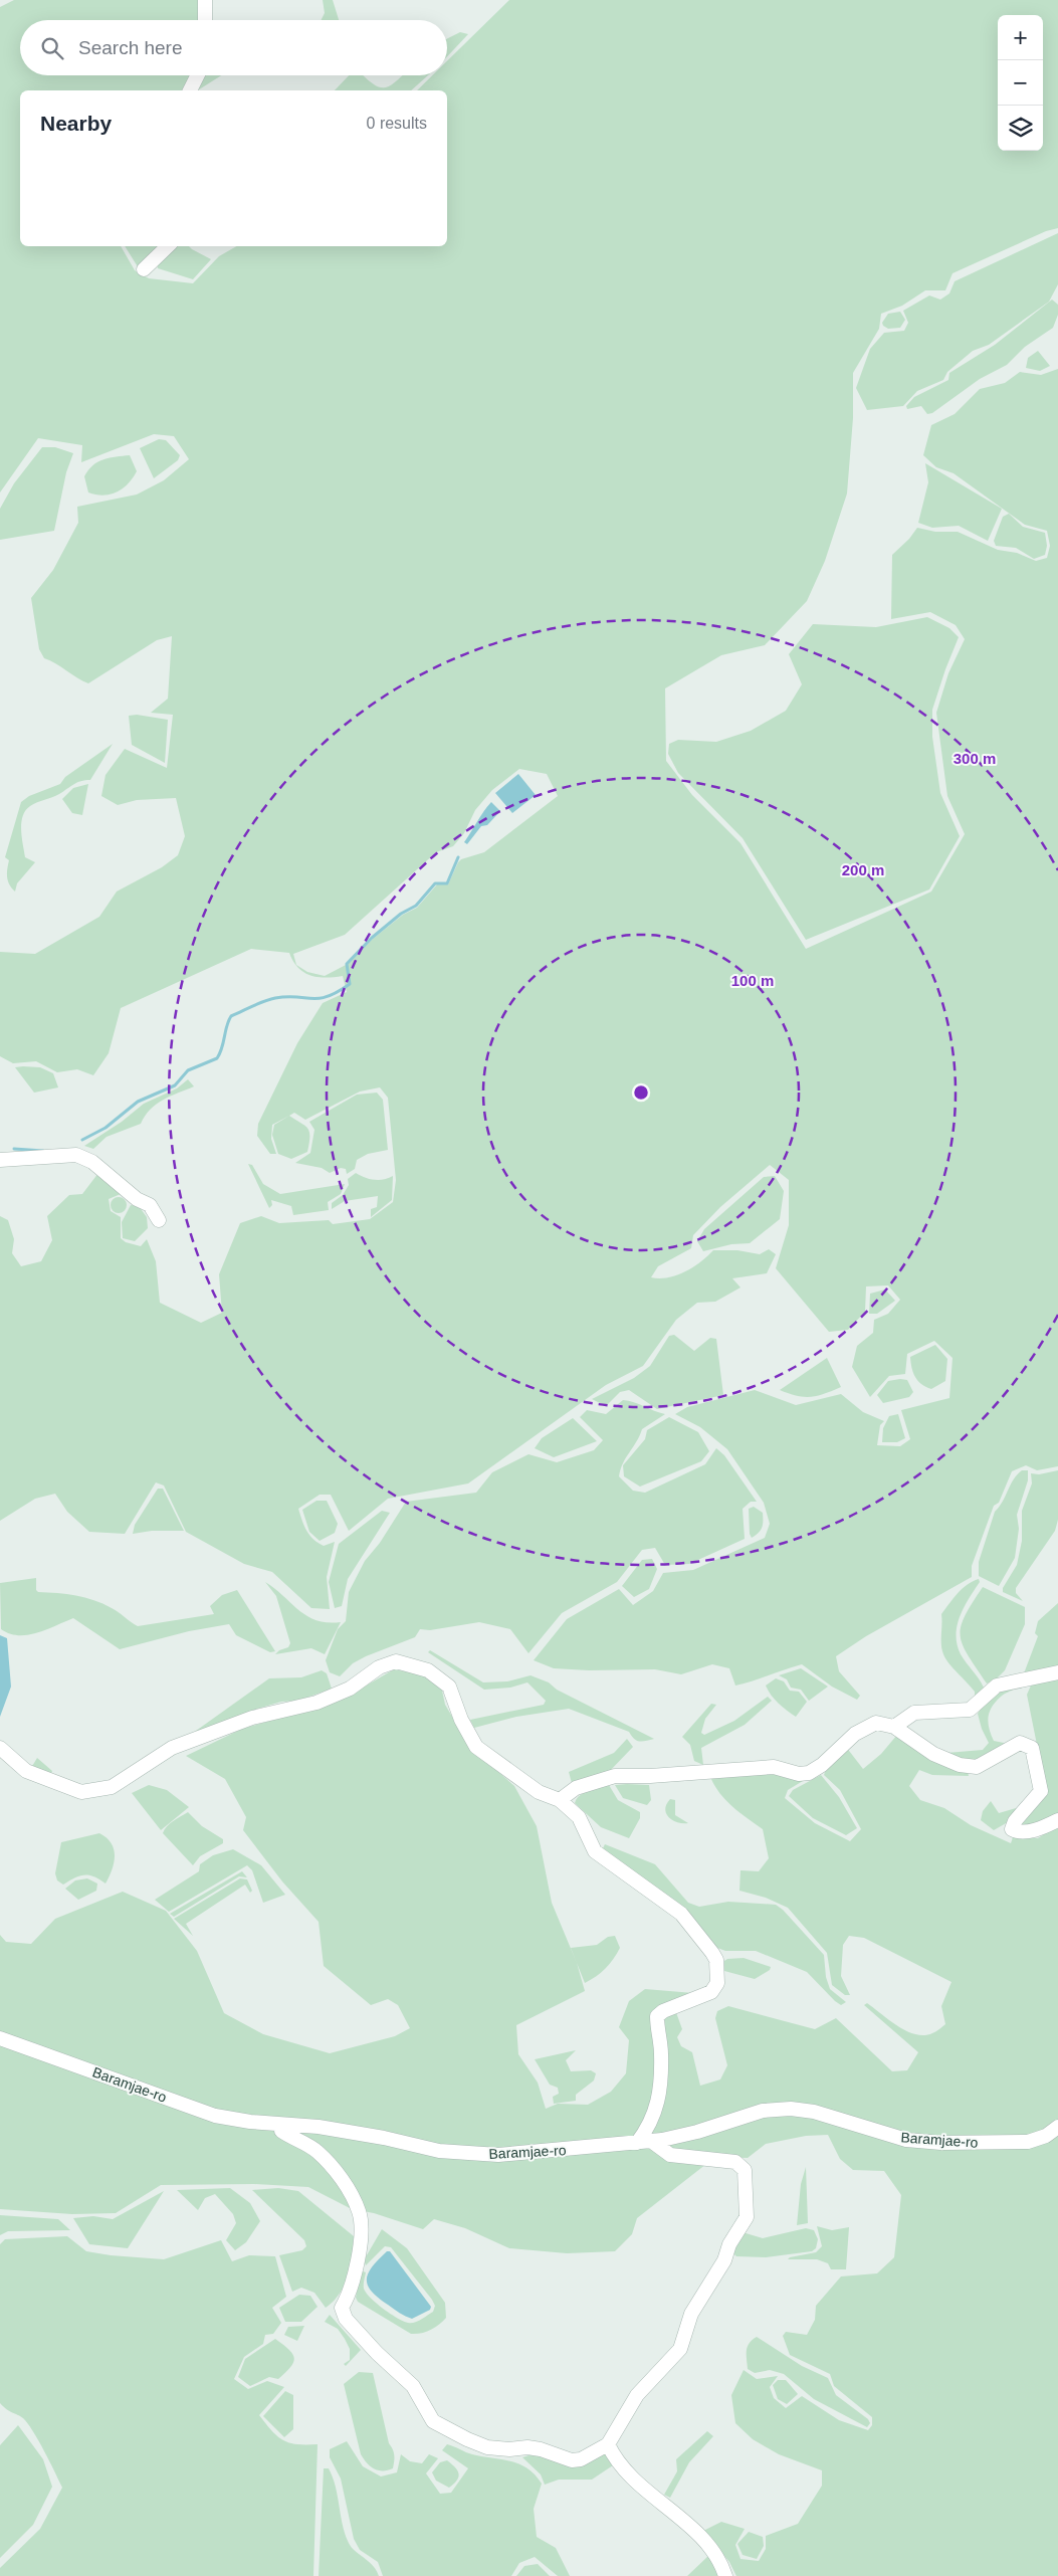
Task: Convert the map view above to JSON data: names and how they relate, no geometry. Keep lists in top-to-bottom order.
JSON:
{
  "streets": {
    "street": ["Baramjae-ro"]
  },
  "page": {
    "map_buttons": ["+", "−"],
    "search": "Search here",
    "heading": ["Nearby", "0 results"]
  },
  "rings": ["300 m", "200 m", "100 m"]
}
